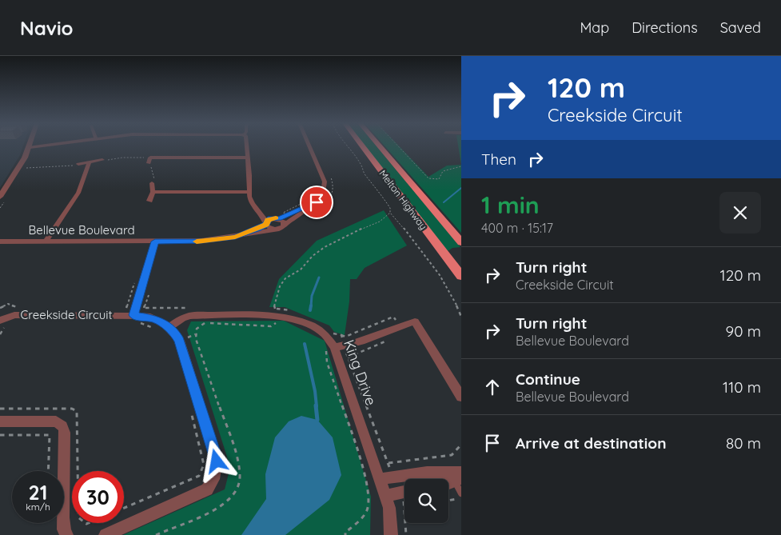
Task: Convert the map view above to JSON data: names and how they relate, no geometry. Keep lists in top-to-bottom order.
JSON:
{
  "streets": {
    "highway": ["Melton Highway"],
    "street": ["Bellevue Boulevard", "Creekside Circuit", "King Drive"]
  },
  "crossings": [
    ["Creekside Circuit", "King Drive"]
  ],
  "page": {
    "header": "Navio",
    "nav": ["Map", "Directions", "Saved"],
    "turn": ["120 m", "Creekside Circuit"],
    "then": "Then",
    "heading": ["1 min", "400 m · 15:17"],
    "list": [
      {
        "name": "Turn right",
        "note": "Creekside Circuit",
        "value": "120 m"
      },
      {
        "name": "Turn right",
        "note": "Bellevue Boulevard",
        "value": "90 m"
      },
      {
        "name": "Continue",
        "note": "Bellevue Boulevard",
        "value": "110 m"
      },
      {
        "name": "Arrive at destination",
        "value": "80 m"
      }
    ],
    "speed": "21 km/h",
    "limit": "30"
  }
}
